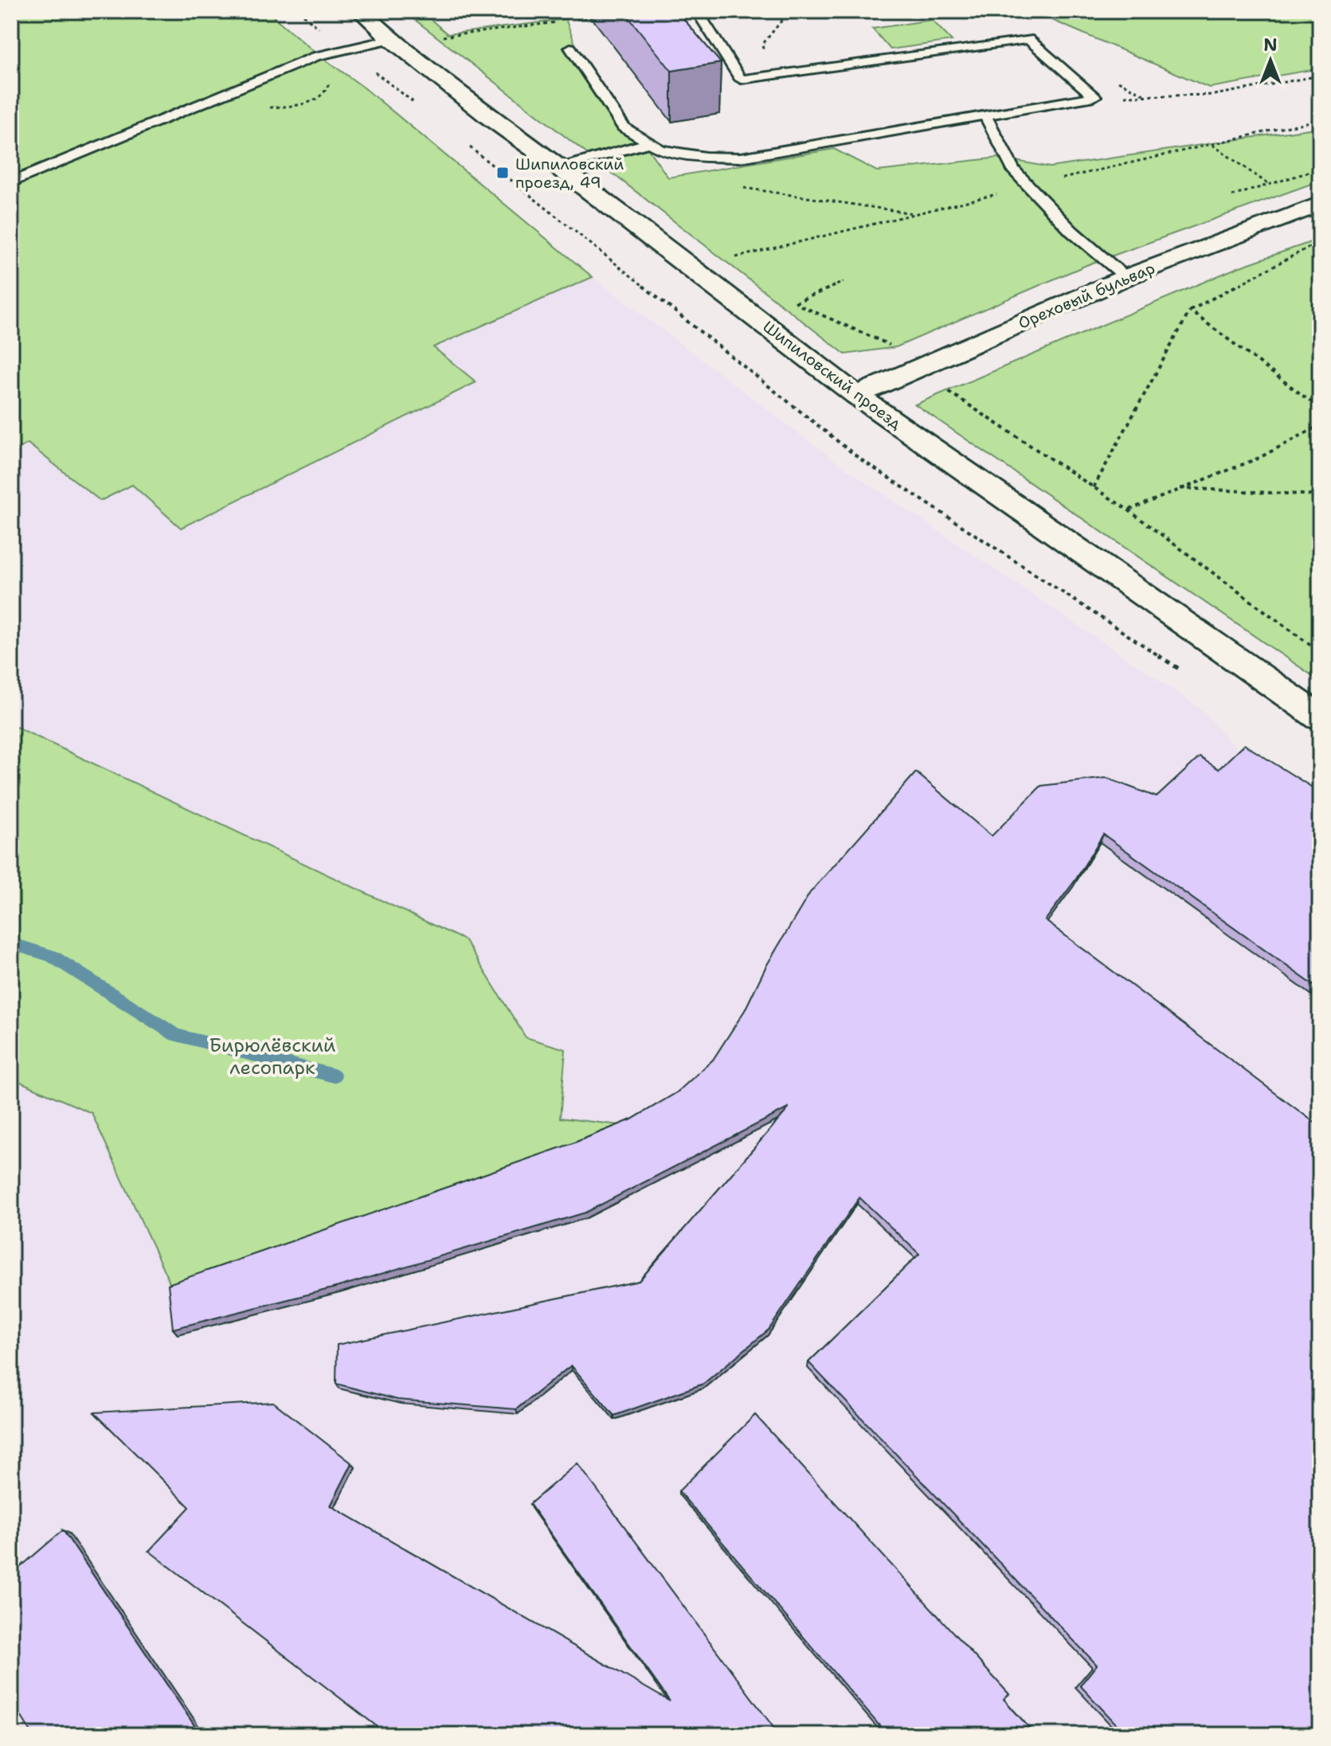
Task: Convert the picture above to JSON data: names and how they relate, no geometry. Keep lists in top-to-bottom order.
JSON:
{
  "streets": {
    "main road": ["Ореховый бульвар", "Шипиловский проезд"]
  },
  "crossings": [
    ["Ореховый бульвар", "Шипиловский проезд"]
  ],
  "parks": ["Бирюлёвский лесопарк"],
  "places": {
    "transit": ["Шипиловский проезд, 49"]
  },
  "north": "top"
}
